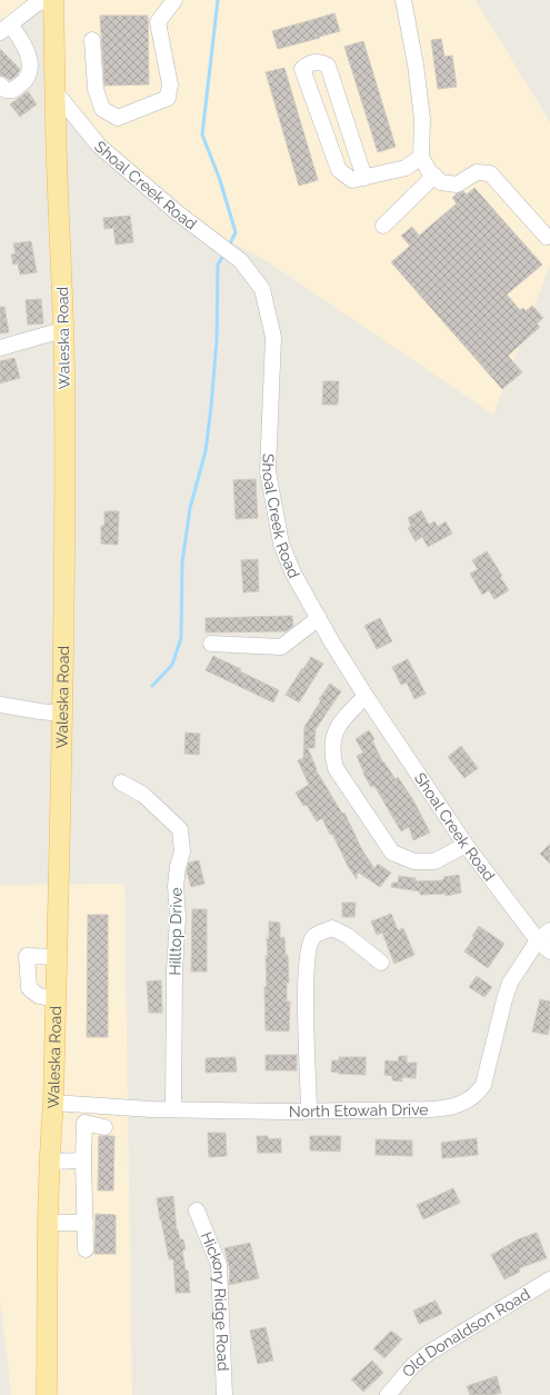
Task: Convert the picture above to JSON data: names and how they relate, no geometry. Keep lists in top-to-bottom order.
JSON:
{
  "streets": {
    "main road": ["Waleska Road"],
    "street": [
      "Shoal Creek Road",
      "Hilltop Drive",
      "North Etowah Drive",
      "Hickory Ridge Road",
      "Old Donaldson Road"
    ]
  },
  "crossings": [
    ["Shoal Creek Road", "Waleska Road"],
    ["Shoal Creek Road", "North Etowah Drive"],
    ["Waleska Road", "North Etowah Drive"],
    ["Hilltop Drive", "North Etowah Drive"]
  ]
}
